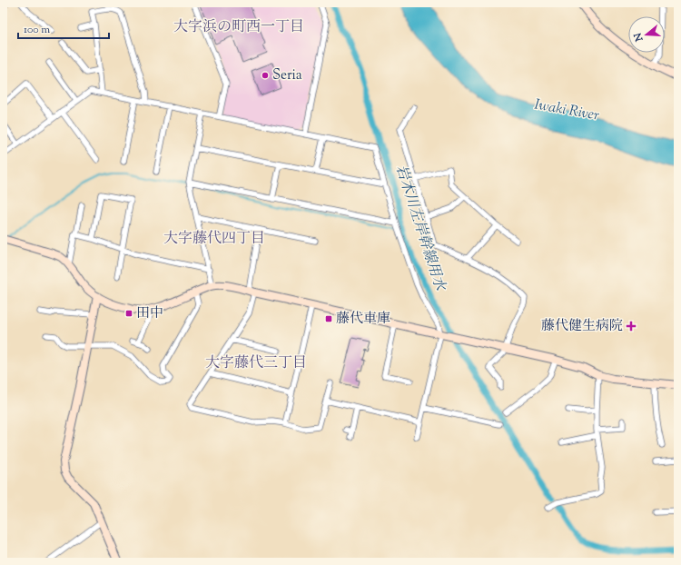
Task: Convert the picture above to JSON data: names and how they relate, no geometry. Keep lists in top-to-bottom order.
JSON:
{
  "districts": ["大字浜の町西一丁目", "大字藤代四丁目", "大字藤代三丁目"],
  "water": ["Iwaki River", "岩木川左岸幹線用水"],
  "places": {
    "other": ["Seria"],
    "transit": ["田中", "藤代車庫"],
    "health": ["藤代健生病院"]
  },
  "scale_bar": "100 m",
  "north": "left"
}
